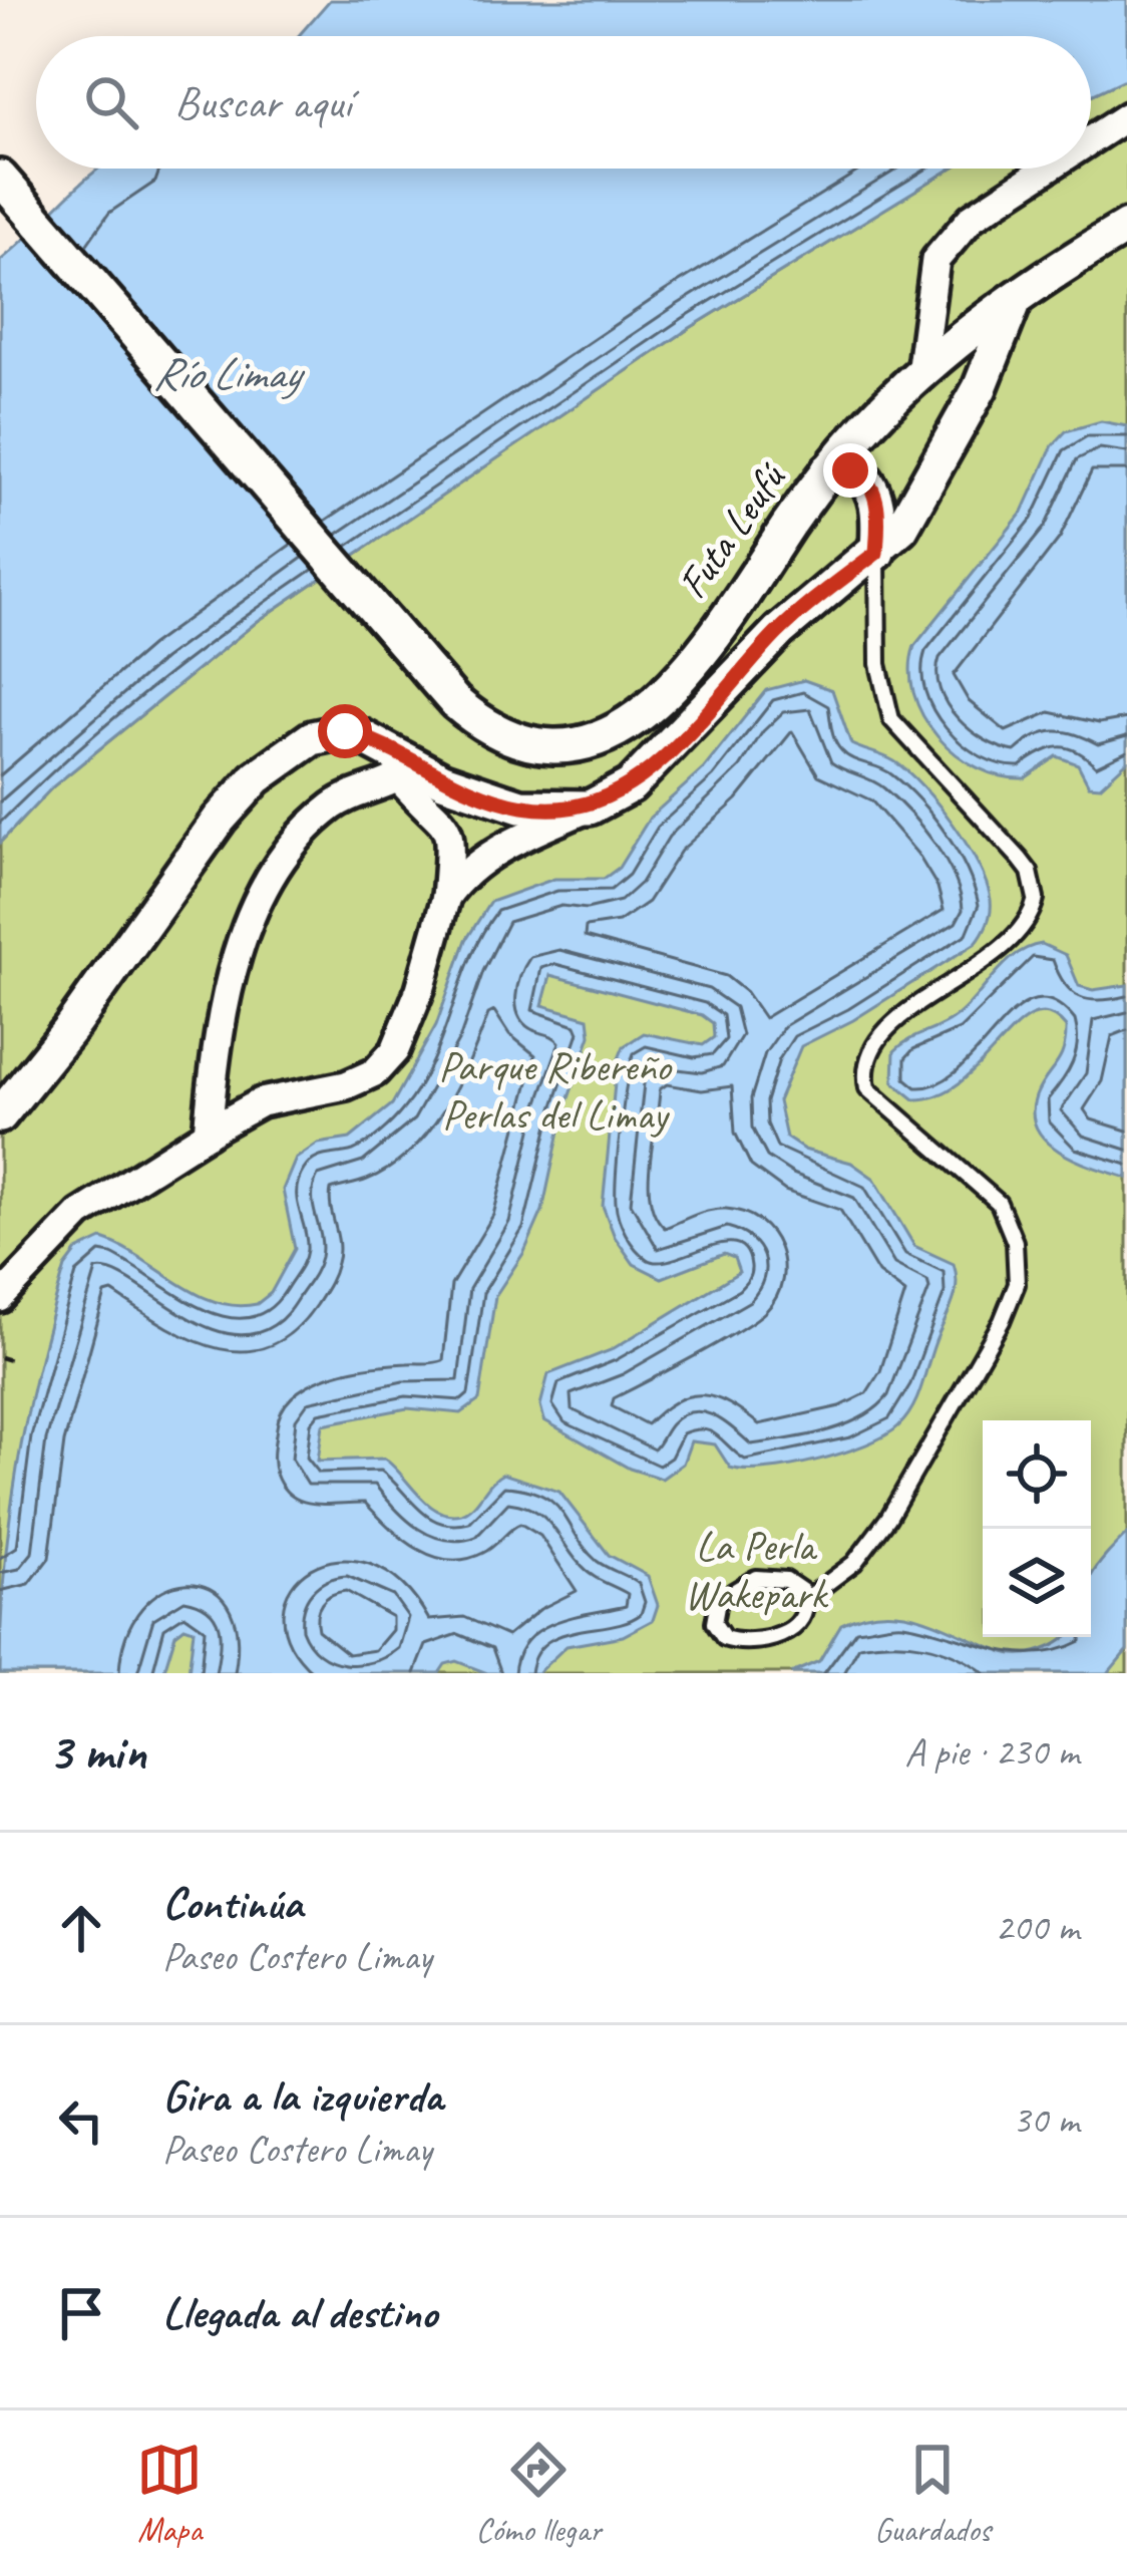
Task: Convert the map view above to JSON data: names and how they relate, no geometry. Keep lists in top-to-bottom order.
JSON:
{
  "streets": {
    "street": ["Futa Leufú"]
  },
  "water": ["Río Limay"],
  "parks": ["Parque Ribereño Perlas del Limay", "La Perla Wakepark"],
  "page": {
    "search": "Buscar aquí",
    "heading": ["3 min", "A pie · 230 m"],
    "list": [
      ["Continúa", "Paseo Costero Limay", "200 m"],
      ["Gira a la izquierda", "Paseo Costero Limay", "30 m"],
      "Llegada al destino"
    ],
    "nav": ["Mapa", "Cómo llegar", "Guardados"]
  }
}
